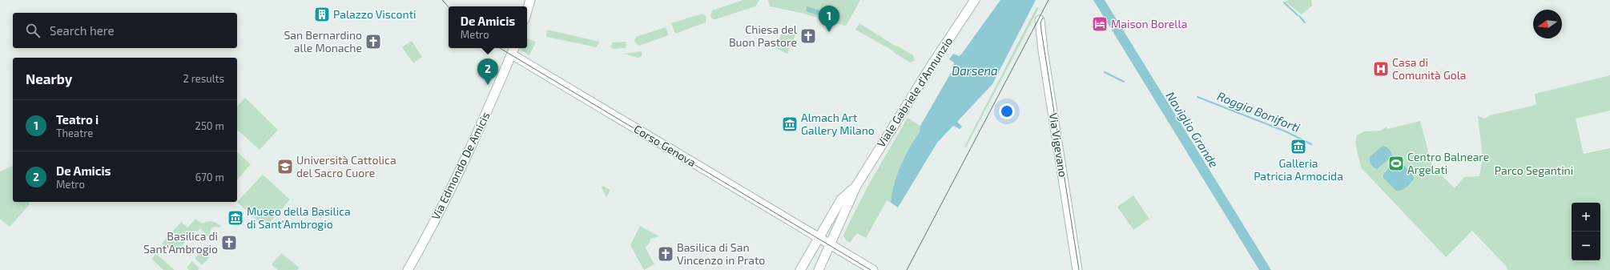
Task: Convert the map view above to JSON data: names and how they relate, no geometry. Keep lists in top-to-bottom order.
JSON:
{
  "streets": {
    "street": [
      "Viale Gabriele d'Annunzio",
      "Via Vigevano",
      "Corso Genova",
      "Via Edmondo De Amicis"
    ]
  },
  "crossings": [
    ["Corso Genova", "Via Edmondo De Amicis"]
  ],
  "water": ["Darsena", "Roggia Boniforti", "Naviglio Grande"],
  "parks": ["Parco Segantini"],
  "places": {
    "building": ["Palazzo Visconti"],
    "hotel": ["Maison Borella"],
    "church": [
      "Chiesa del Buon Pastore",
      "San Bernardino alle Monache",
      "Basilica di Sant'Ambrogio",
      "Basilica di San Vincenzo in Prato"
    ],
    "hospital": ["Casa di Comunità Gola"],
    "museum": ["Almach Art Gallery Milano", "Galleria Patricia Armocida", "Museo della Basilica di Sant'Ambrogio"],
    "sports": ["Centro Balneare Argelati"],
    "school or university": ["Università Cattolica del Sacro Cuore"]
  },
  "north": "left",
  "page": {
    "pins": ["1", "2"],
    "popup": ["De Amicis", "Metro"],
    "search": "Search here",
    "heading": ["Nearby", "2 results"],
    "list": [
      {
        "mark": "1",
        "name": "Teatro i",
        "note": "Theatre",
        "value": "250 m"
      },
      {
        "mark": "2",
        "name": "De Amicis",
        "note": "Metro",
        "value": "670 m"
      }
    ],
    "map_buttons": ["+", "−"]
  }
}
